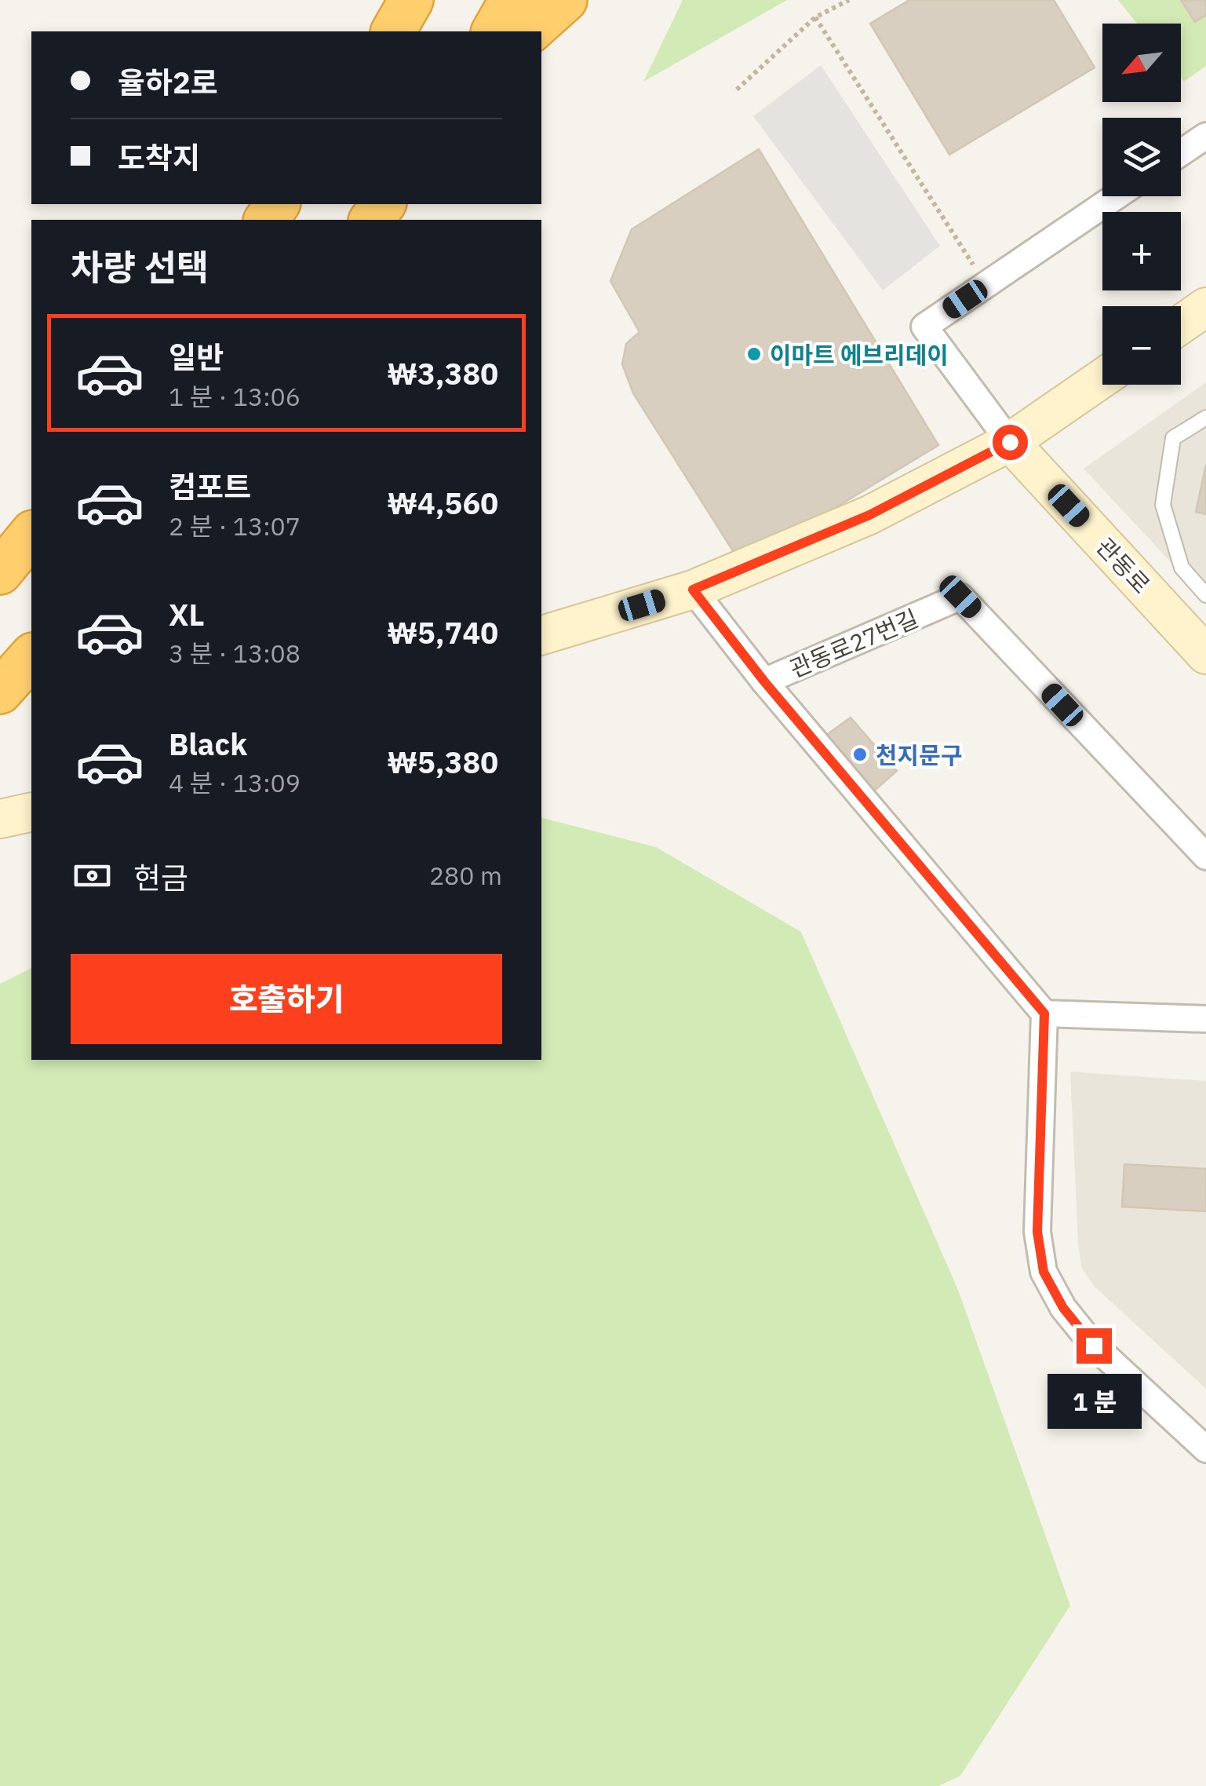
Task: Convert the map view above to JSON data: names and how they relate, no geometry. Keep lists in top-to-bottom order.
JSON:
{
  "streets": {
    "street": ["관동로", "관동로27번길"]
  },
  "places": ["이마트 에브리데이", "천지문구"],
  "north": "bottom left",
  "page": {
    "map_buttons": ["+", "−"],
    "banner": ["율하2로", "도착지"],
    "heading": "차량 선택",
    "list": [
      {
        "name": "일반",
        "note": "1 분 · 13:06",
        "value": "₩3,380"
      },
      {
        "name": "컴포트",
        "note": "2 분 · 13:07",
        "value": "₩4,560"
      },
      {
        "name": "XL",
        "note": "3 분 · 13:08",
        "value": "₩5,740"
      },
      {
        "name": "Black",
        "note": "4 분 · 13:09",
        "value": "₩5,380"
      }
    ],
    "pay": ["현금", "280 m"],
    "buttons": "호출하기",
    "bubble": "1 분"
  }
}
